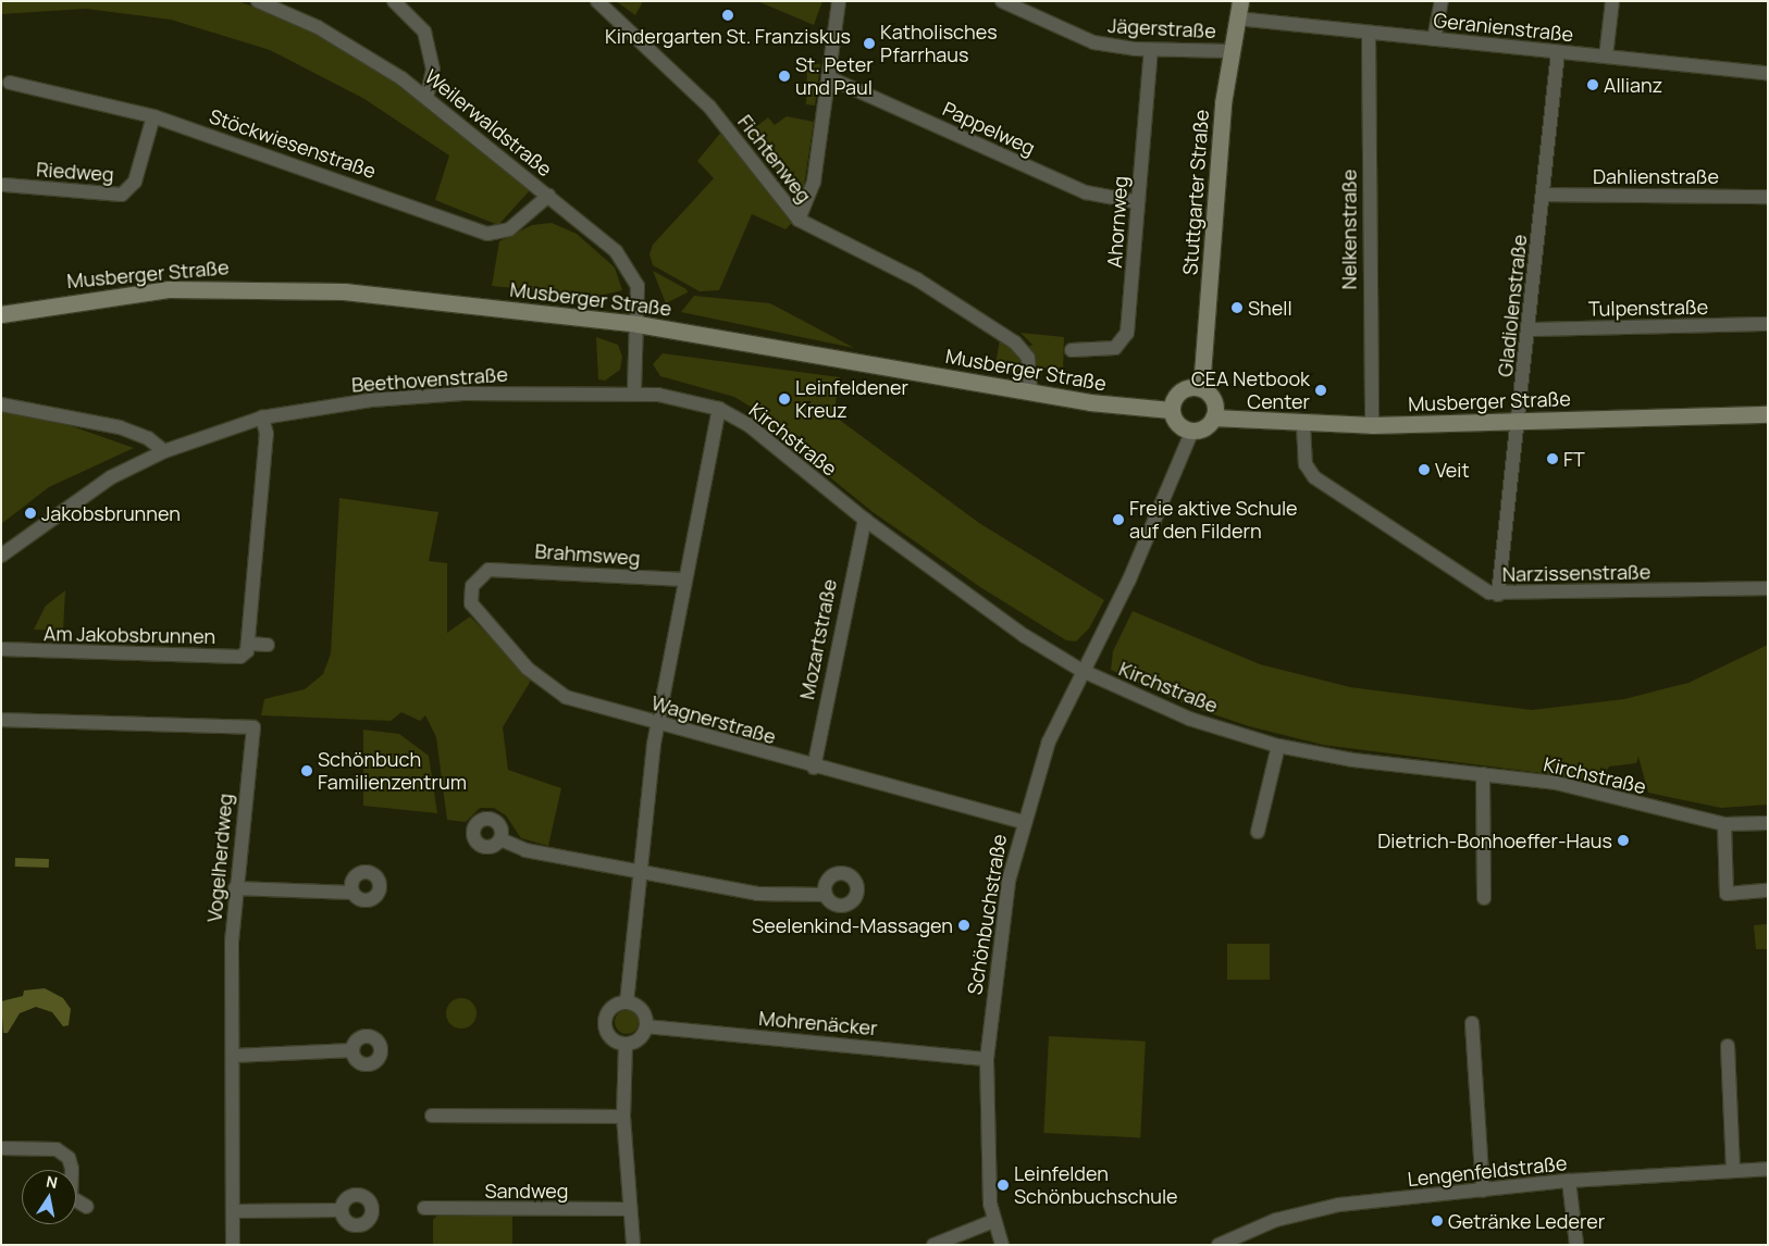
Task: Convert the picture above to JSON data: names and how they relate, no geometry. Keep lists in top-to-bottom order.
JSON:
{
  "streets": {
    "main road": ["Stuttgarter Straße", "Musberger Straße"],
    "street": [
      "Geranienstraße",
      "Jägerstraße",
      "Weilerwaldstraße",
      "Pappelweg",
      "Stöckwiesenstraße",
      "Fichtenweg",
      "Riedweg",
      "Dahlienstraße",
      "Ahornweg",
      "Nelkenstraße",
      "Gladiolenstraße",
      "Tulpenstraße",
      "Beethovenstraße",
      "Kirchstraße",
      "Brahmsweg",
      "Narzissenstraße",
      "Am Jakobsbrunnen",
      "Mozartstraße",
      "Wagnerstraße",
      "Vogelherdweg",
      "Schönbuchstraße",
      "Mohrenäcker",
      "Lengenfeldstraße",
      "Sandweg"
    ]
  },
  "crossings": [
    ["Geranienstraße", "Stuttgarter Straße"],
    ["Geranienstraße", "Nelkenstraße"],
    ["Geranienstraße", "Gladiolenstraße"],
    ["Jägerstraße", "Stuttgarter Straße"],
    ["Jägerstraße", "Ahornweg"],
    ["Weilerwaldstraße", "Stöckwiesenstraße"],
    ["Weilerwaldstraße", "Musberger Straße"],
    ["Pappelweg", "Ahornweg"],
    ["Stöckwiesenstraße", "Riedweg"],
    ["Fichtenweg", "Musberger Straße"],
    ["Dahlienstraße", "Gladiolenstraße"],
    ["Stuttgarter Straße", "Musberger Straße"],
    ["Stuttgarter Straße", "Schönbuchstraße"],
    ["Nelkenstraße", "Musberger Straße"],
    ["Musberger Straße", "Gladiolenstraße"],
    ["Musberger Straße", "Narzissenstraße"],
    ["Musberger Straße", "Schönbuchstraße"],
    ["Gladiolenstraße", "Tulpenstraße"],
    ["Gladiolenstraße", "Narzissenstraße"],
    ["Beethovenstraße", "Kirchstraße"],
    ["Kirchstraße", "Mozartstraße"],
    ["Kirchstraße", "Schönbuchstraße"],
    ["Brahmsweg", "Wagnerstraße"],
    ["Mozartstraße", "Wagnerstraße"],
    ["Wagnerstraße", "Schönbuchstraße"],
    ["Schönbuchstraße", "Mohrenäcker"]
  ],
  "places": [
    "Kindergarten St. Franziskus",
    "Katholisches Pfarrhaus",
    "St. Peter und Paul",
    "Allianz",
    "Shell",
    "CEA Netbook Center",
    "Leinfeldener Kreuz",
    "FT",
    "Veit",
    "Jakobsbrunnen",
    "Freie aktive Schule auf den Fildern",
    "Schönbuch Familienzentrum",
    "Dietrich-Bonhoeffer-Haus",
    "Seelenkind-Massagen",
    "Leinfelden Schönbuchschule",
    "Getränke Lederer"
  ],
  "north": "top"
}
